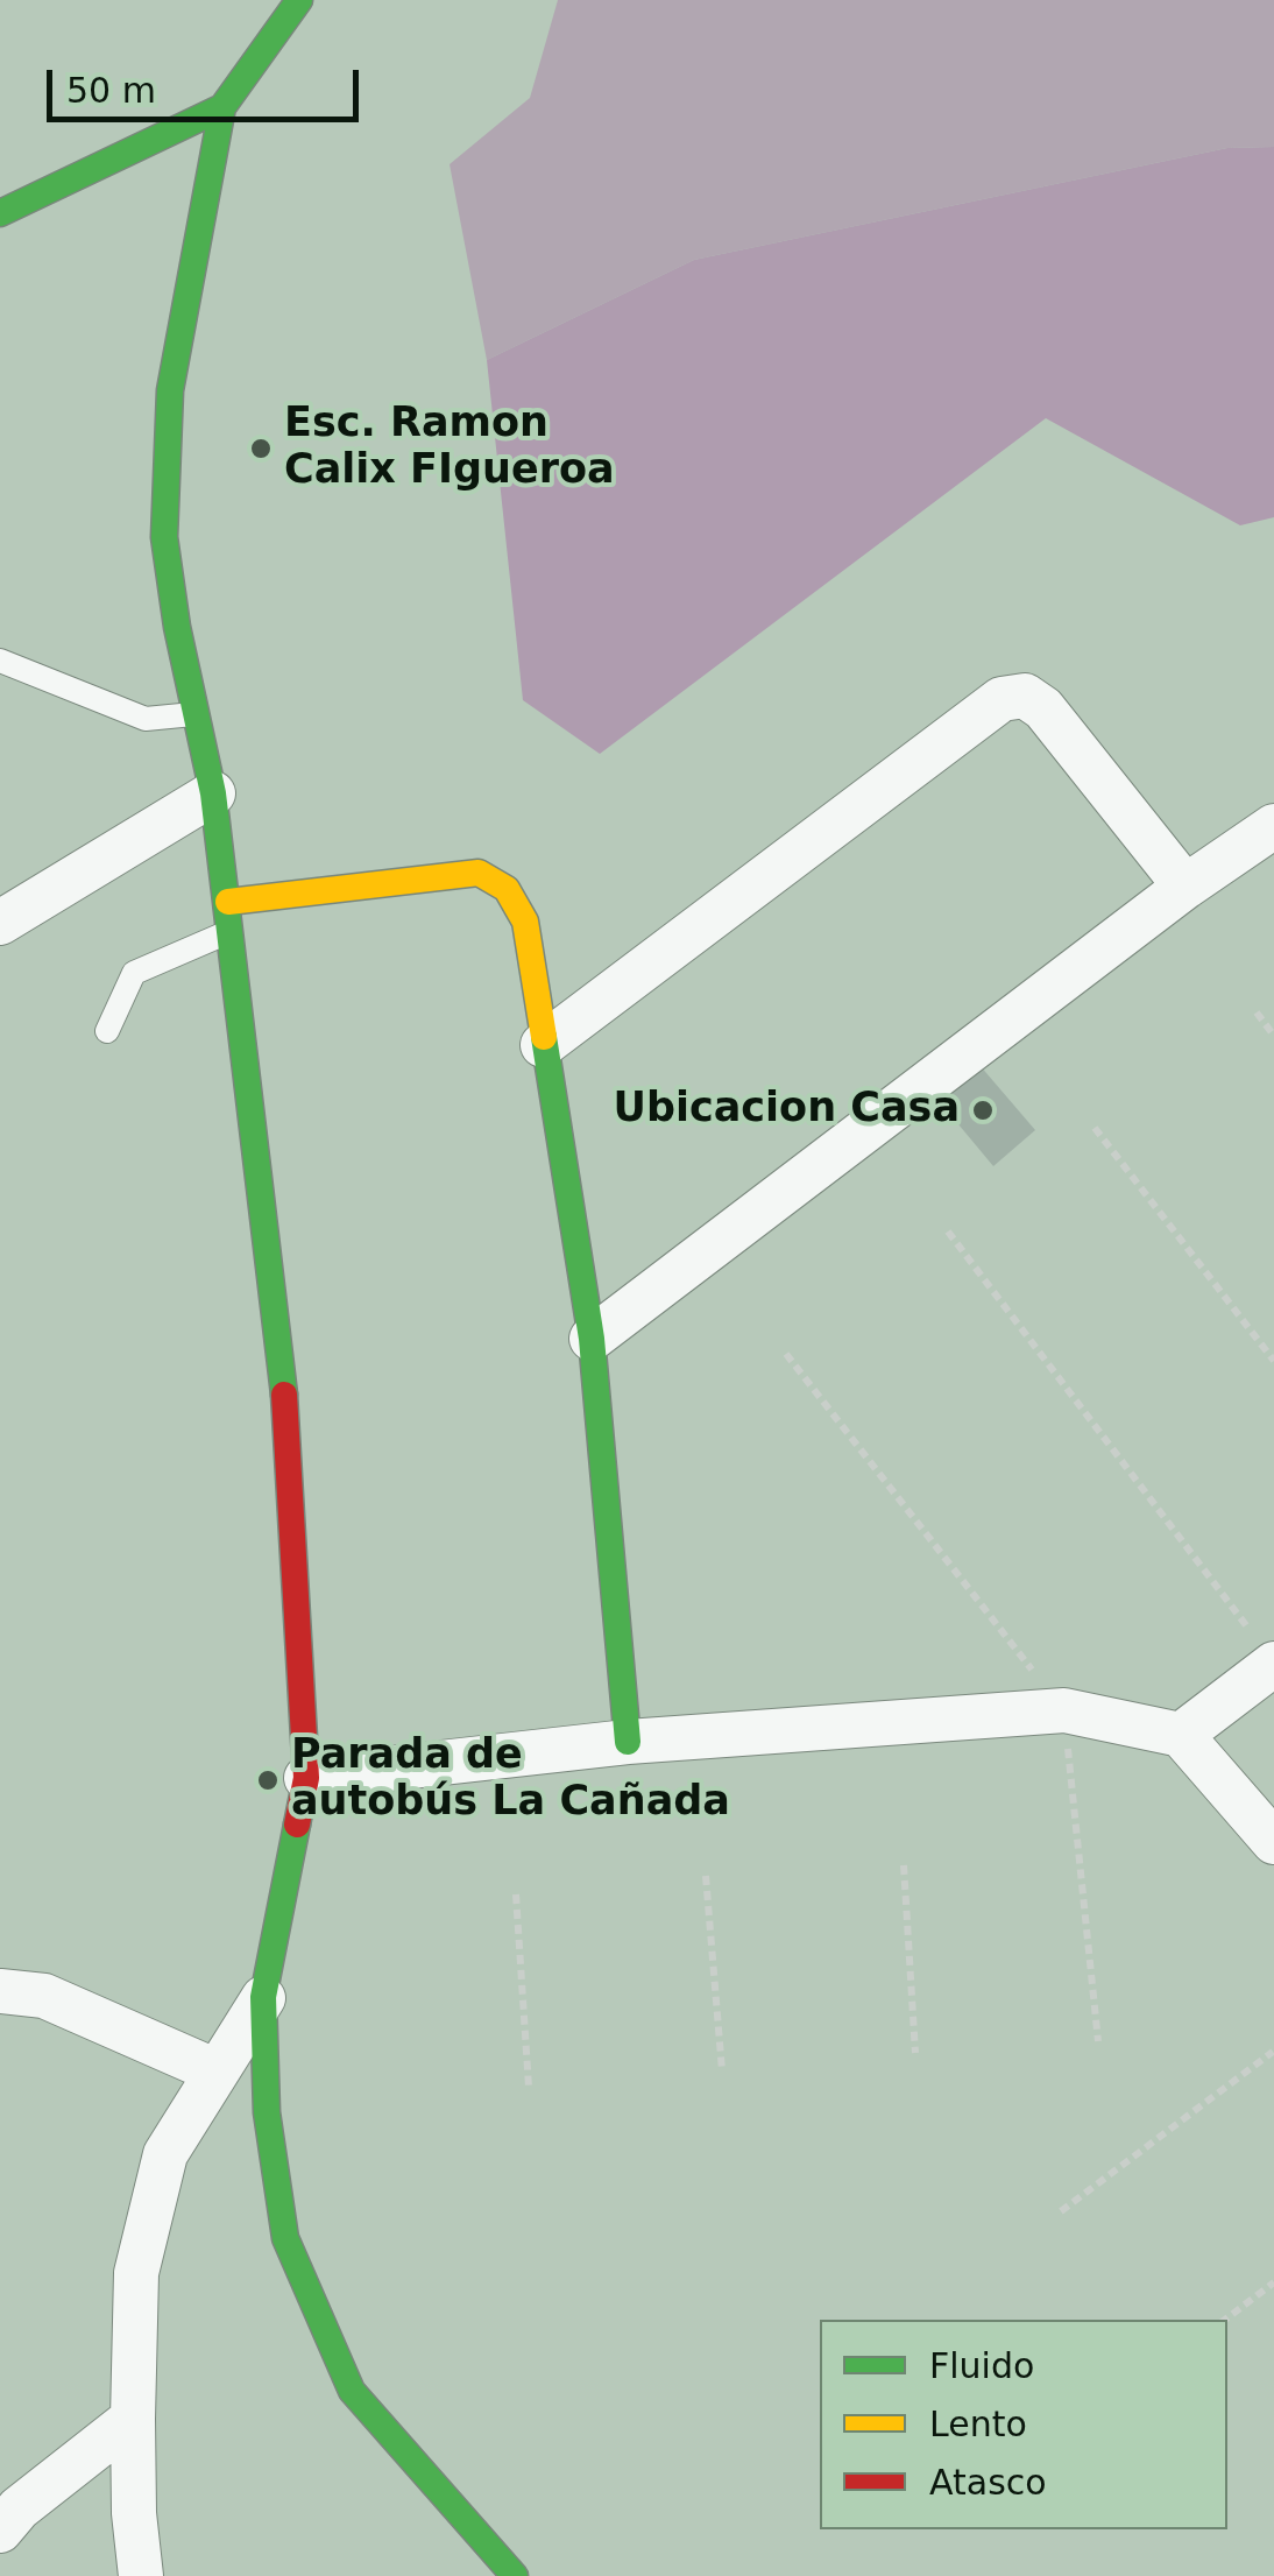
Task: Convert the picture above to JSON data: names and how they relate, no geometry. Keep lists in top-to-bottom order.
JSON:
{
  "places": ["Esc. Ramon Calix FIgueroa", "Ubicacion Casa", "Parada de autobús La Cañada"],
  "legend": ["Fluido", "Lento", "Atasco"],
  "scale_bar": "50 m"
}
